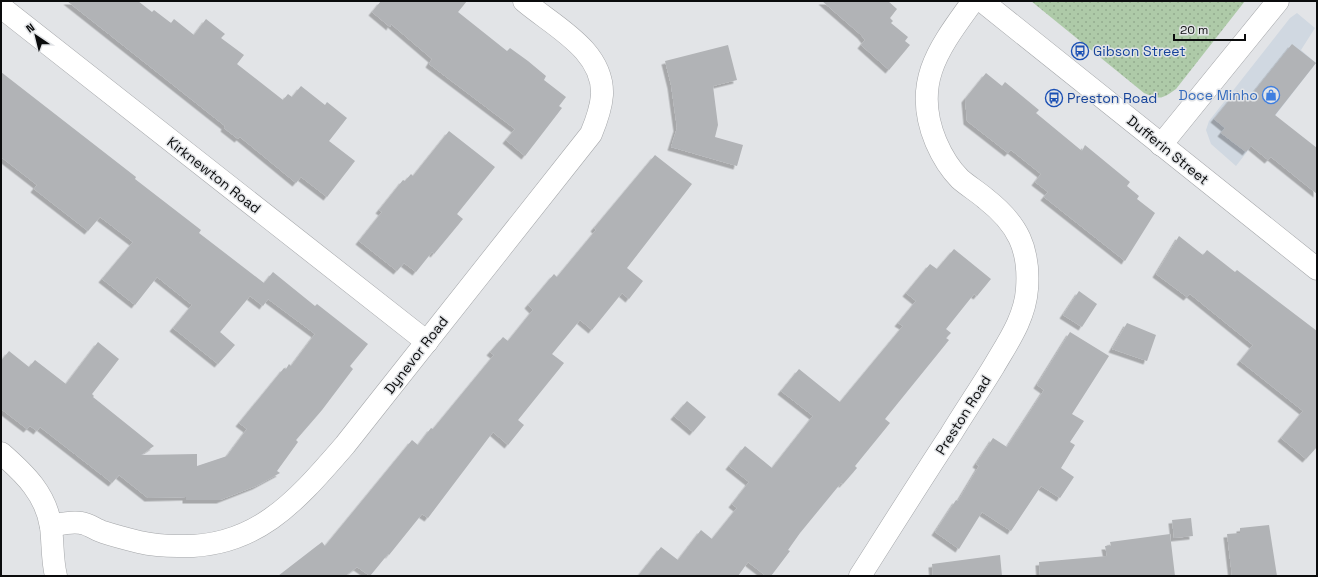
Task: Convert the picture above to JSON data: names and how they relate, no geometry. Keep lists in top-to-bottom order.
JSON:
{
  "streets": {
    "street": [
      "Dufferin Street",
      "Kirknewton Road",
      "Dynevor Road",
      "Preston Road"
    ]
  },
  "crossings": [
    ["Kirknewton Road", "Dynevor Road"]
  ],
  "places": {
    "bus stop": ["Gibson Street", "Preston Road"],
    "shop": ["Doce Minho"]
  },
  "scale_bar": "20 m",
  "north": "top left"
}
